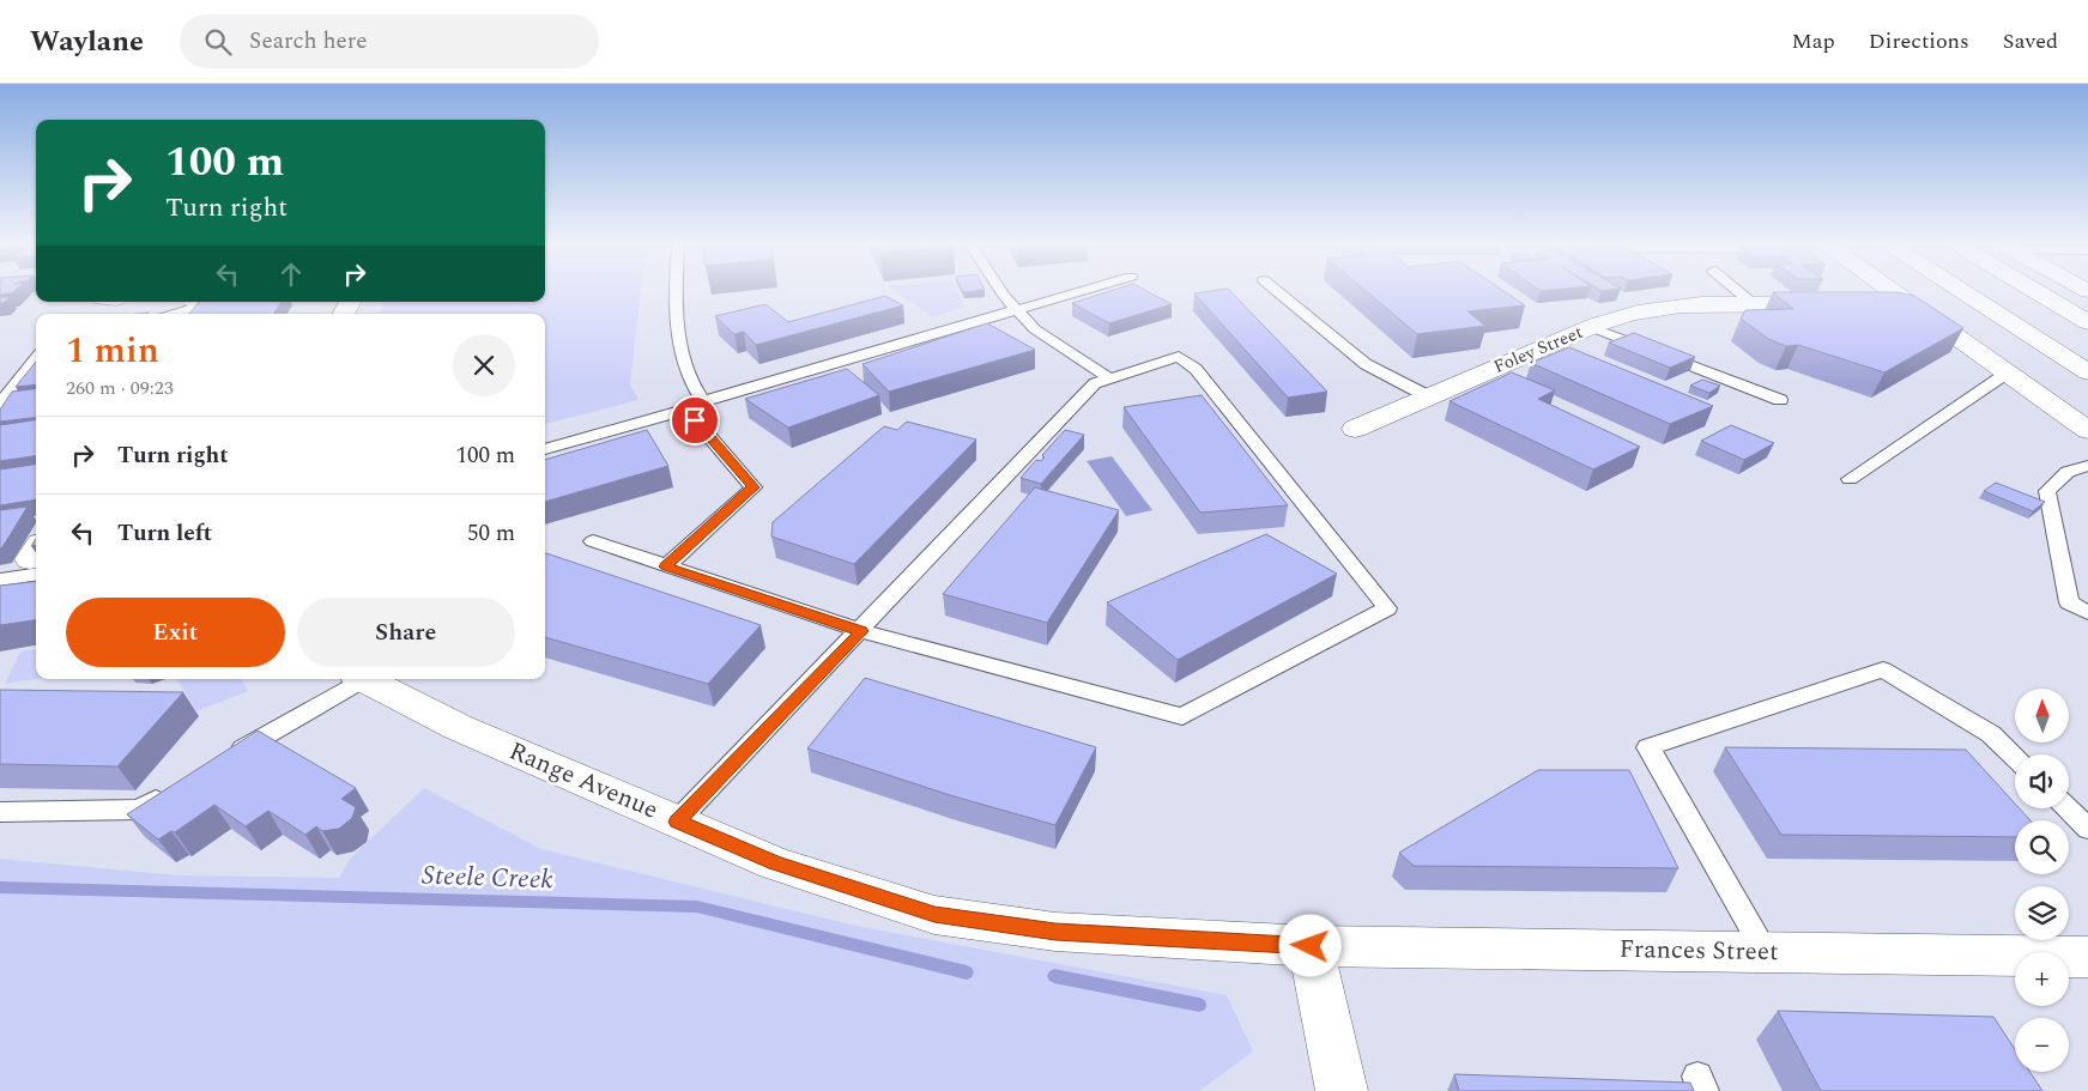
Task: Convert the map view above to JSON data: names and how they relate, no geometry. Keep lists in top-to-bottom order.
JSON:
{
  "streets": {
    "main road": ["Foley Street", "Range Avenue", "Frances Street"]
  },
  "crossings": [
    ["Range Avenue", "Frances Street"]
  ],
  "water": ["Steele Creek"],
  "north": "top",
  "page": {
    "header": "Waylane",
    "search": "Search here",
    "nav": ["Map", "Directions", "Saved"],
    "turn": ["100 m", "Turn right"],
    "heading": ["1 min", "260 m · 09:23"],
    "list": [
      {
        "name": "Turn right",
        "value": "100 m"
      },
      {
        "name": "Turn left",
        "value": "50 m"
      }
    ],
    "buttons": ["Exit", "Share"],
    "map_buttons": ["+", "−"]
  }
}
